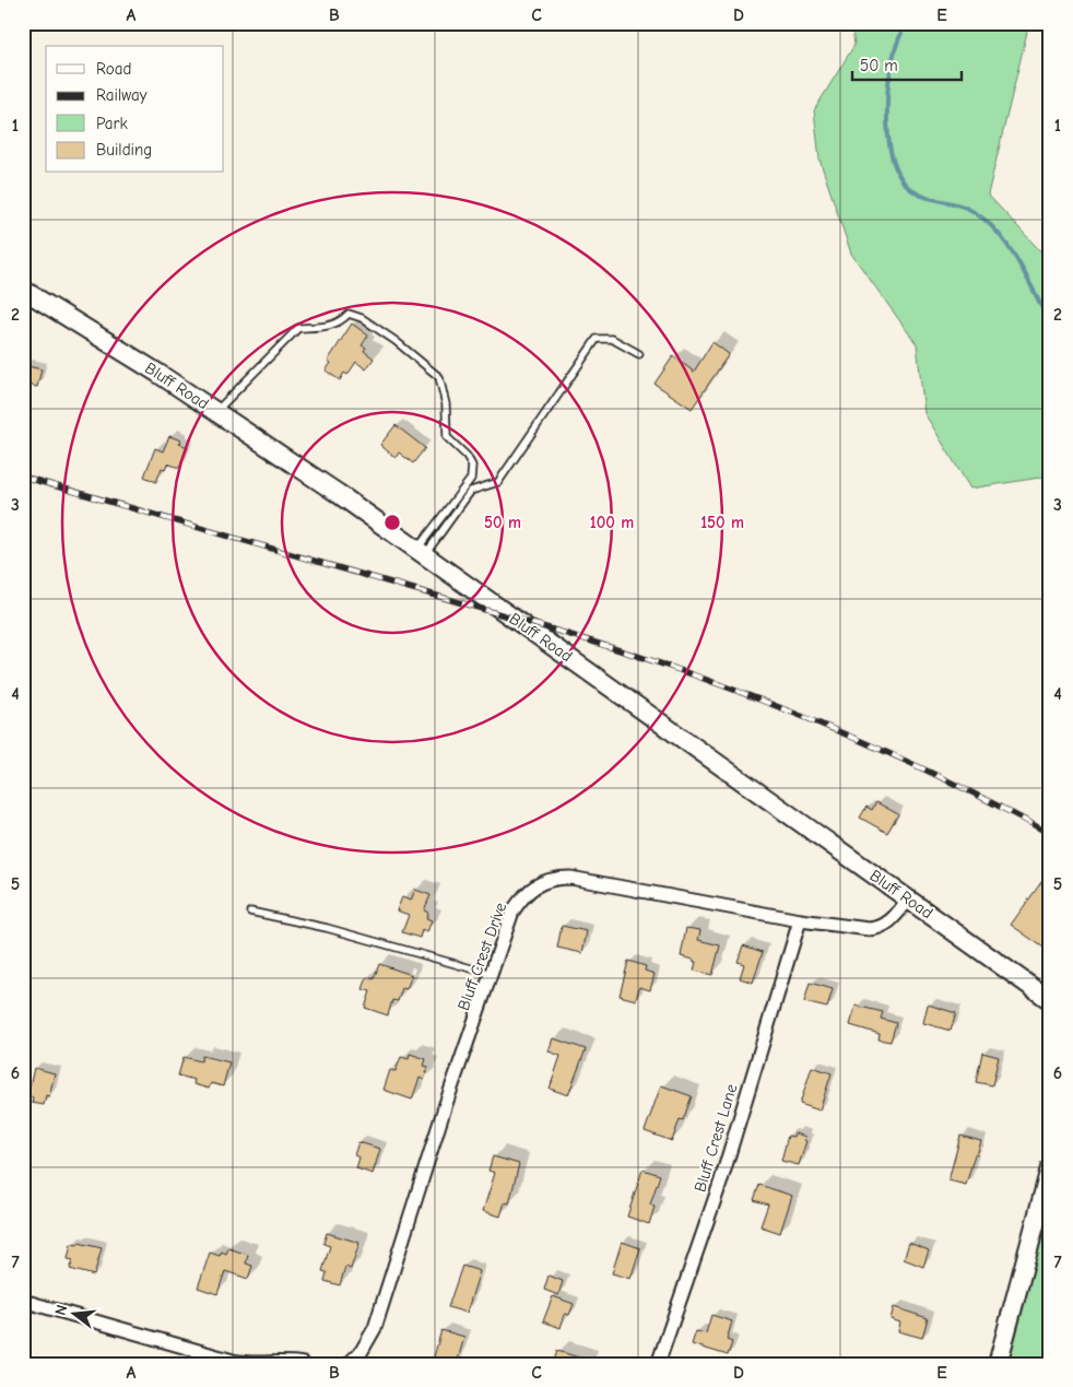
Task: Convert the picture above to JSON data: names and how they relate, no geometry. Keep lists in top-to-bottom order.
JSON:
{
  "streets": {
    "main road": ["Bluff Road"],
    "street": ["Bluff Crest Drive", "Bluff Crest Lane"]
  },
  "crossings": [
    ["Bluff Road", "Bluff Crest Drive"],
    ["Bluff Crest Drive", "Bluff Crest Lane"]
  ],
  "legend": [
    "Road",
    "Railway",
    "Park",
    "Building"
  ],
  "scale_bar": "50 m",
  "north": "left",
  "grid": {
    "columns": [
      "A",
      "B",
      "C",
      "D",
      "E"
    ],
    "rows": [
      "1",
      "2",
      "3",
      "4",
      "5",
      "6",
      "7"
    ]
  },
  "rings": ["50 m", "100 m", "150 m"]
}
